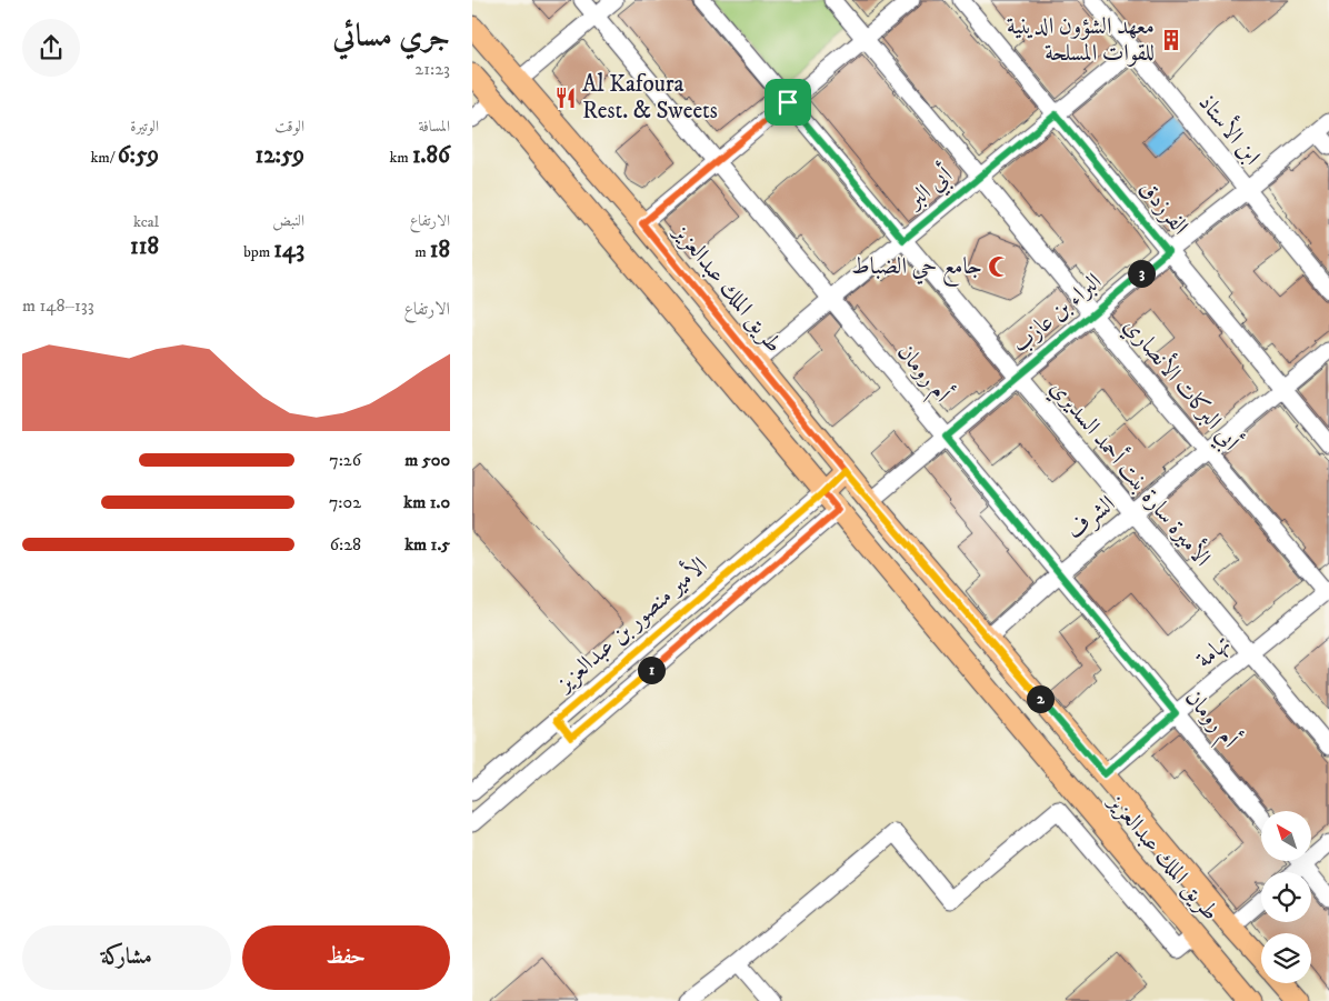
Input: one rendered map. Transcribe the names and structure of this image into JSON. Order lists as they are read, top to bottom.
{
  "streets": {
    "main road": ["طريق الملك عبدالعزيز"],
    "street": [
      "ابن الأستاذ",
      "أبي البر",
      "الفرزدق",
      "البراء بن عازب",
      "أم رومان",
      "أبي البركات الأنصاري",
      "الأميرة سارة بنت أحمد السديري",
      "الشرف",
      "الأمير منصور بن عبدالعزيز",
      "تهامة"
    ]
  },
  "crossings": [
    ["ابن الأستاذ", "أبي البر"],
    ["ابن الأستاذ", "البراء بن عازب"],
    ["أبي البر", "الفرزدق"],
    ["أبي البر", "طريق الملك عبدالعزيز"],
    ["أبي البر", "أم رومان"],
    ["أبي البر", "أبي البركات الأنصاري"],
    ["أبي البر", "الأميرة سارة بنت أحمد السديري"],
    ["الفرزدق", "البراء بن عازب"],
    ["الفرزدق", "الشرف"],
    ["طريق الملك عبدالعزيز", "البراء بن عازب"],
    ["طريق الملك عبدالعزيز", "الشرف"],
    ["طريق الملك عبدالعزيز", "الأمير منصور بن عبدالعزيز"],
    ["طريق الملك عبدالعزيز", "تهامة"],
    ["البراء بن عازب", "أم رومان"],
    ["البراء بن عازب", "أبي البركات الأنصاري"],
    ["البراء بن عازب", "الأميرة سارة بنت أحمد السديري"],
    ["أم رومان", "الشرف"],
    ["أم رومان", "تهامة"],
    ["أبي البركات الأنصاري", "الشرف"],
    ["أبي البركات الأنصاري", "تهامة"],
    ["الأميرة سارة بنت أحمد السديري", "الشرف"],
    ["الأميرة سارة بنت أحمد السديري", "تهامة"]
  ],
  "places": {
    "building": ["معهد الشؤون الدينية للقوات المسلحة"],
    "restaurant": ["Al Kafoura Rest. & Sweets"],
    "mosque": ["جامع حي الضباط"]
  },
  "north": "top left",
  "page": {
    "heading": ["جري مسائي", "21:23"],
    "stats": [
      ["المسافة", "1.86 km"],
      ["الوقت", "12:59"],
      ["الوتيرة", "6:59 /km"],
      ["الارتفاع", "18 m"],
      ["النبض", "143 bpm"],
      ["kcal", "118"]
    ],
    "pins": ["3", "1", "2"],
    "chart": ["الارتفاع", "133–148 m"],
    "list": [
      {
        "name": "500 m",
        "note": "7:26"
      },
      {
        "name": "1.0 km",
        "note": "7:02"
      },
      {
        "name": "1.5 km",
        "note": "6:28"
      }
    ],
    "buttons": ["حفظ", "مشاركة"]
  }
}
